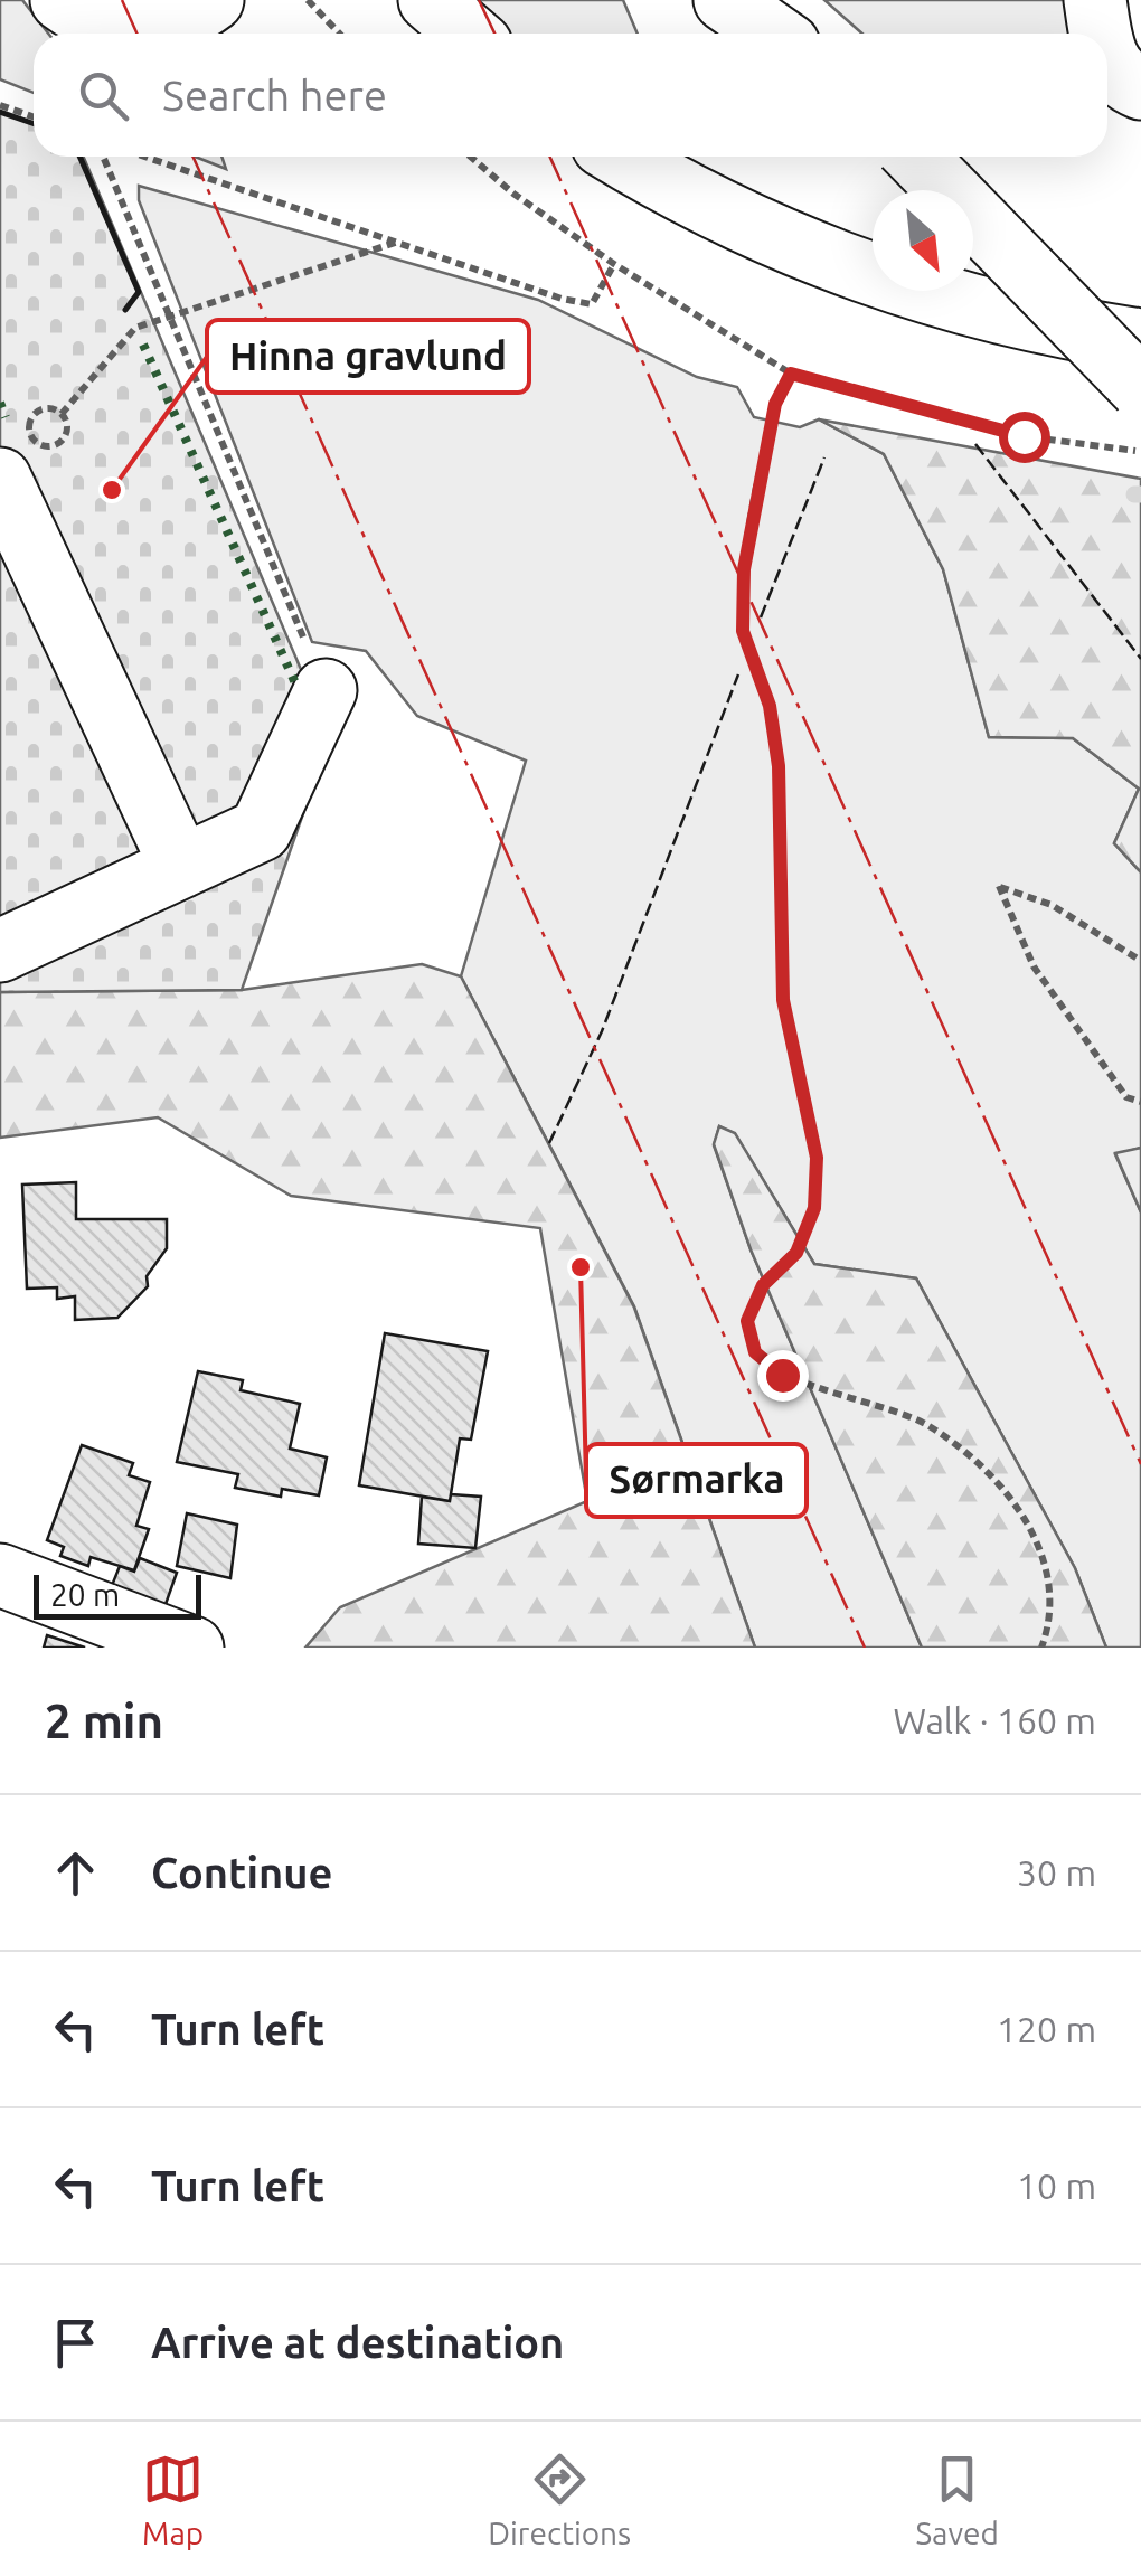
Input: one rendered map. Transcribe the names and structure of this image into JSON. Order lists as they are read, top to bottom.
{
  "places": ["Hinna gravlund", "Sørmarka"],
  "scale_bar": "20 m",
  "north": "bottom right",
  "page": {
    "search": "Search here",
    "scale": "20 m",
    "heading": ["2 min", "Walk · 160 m"],
    "list": [
      ["Continue", "30 m"],
      ["Turn left", "120 m"],
      ["Turn left", "10 m"],
      "Arrive at destination"
    ],
    "nav": ["Map", "Directions", "Saved"]
  }
}
